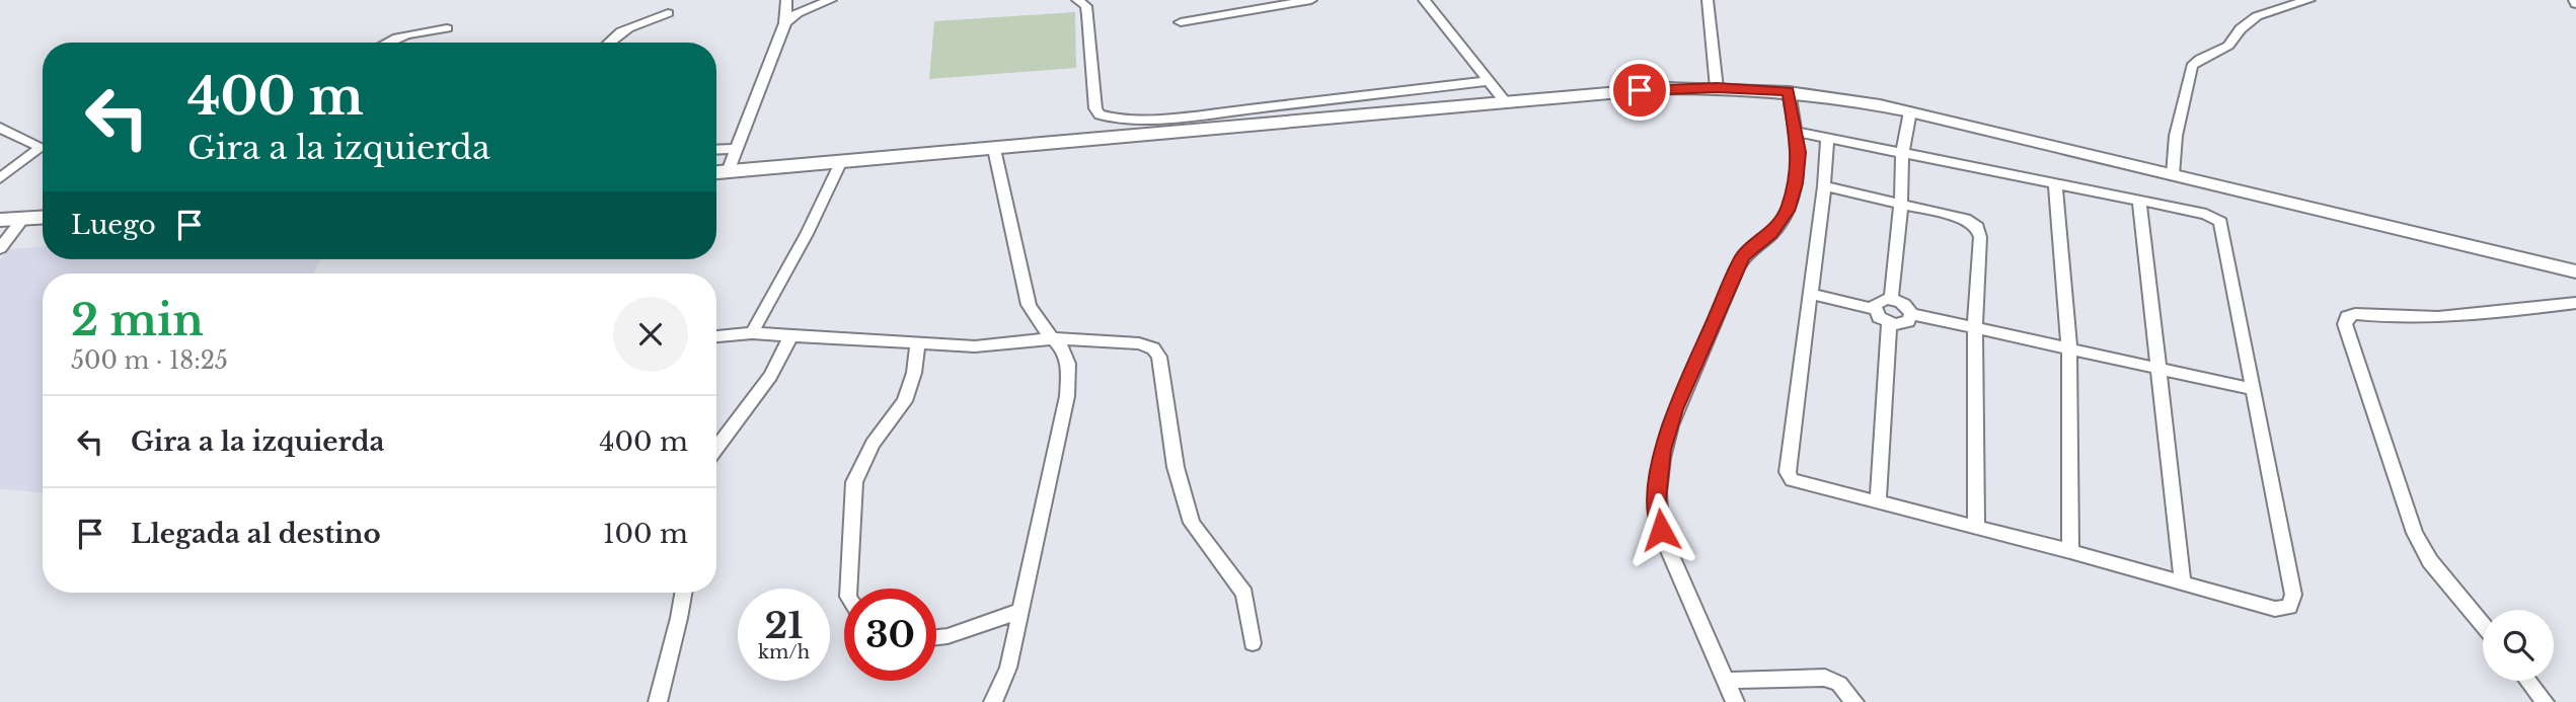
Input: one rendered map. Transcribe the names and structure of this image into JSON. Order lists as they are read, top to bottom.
{
  "page": {
    "turn": ["400 m", "Gira a la izquierda"],
    "then": "Luego",
    "heading": ["2 min", "500 m · 18:25"],
    "list": [
      {
        "name": "Gira a la izquierda",
        "value": "400 m"
      },
      {
        "name": "Llegada al destino",
        "value": "100 m"
      }
    ],
    "speed": "21 km/h",
    "limit": "30"
  }
}
